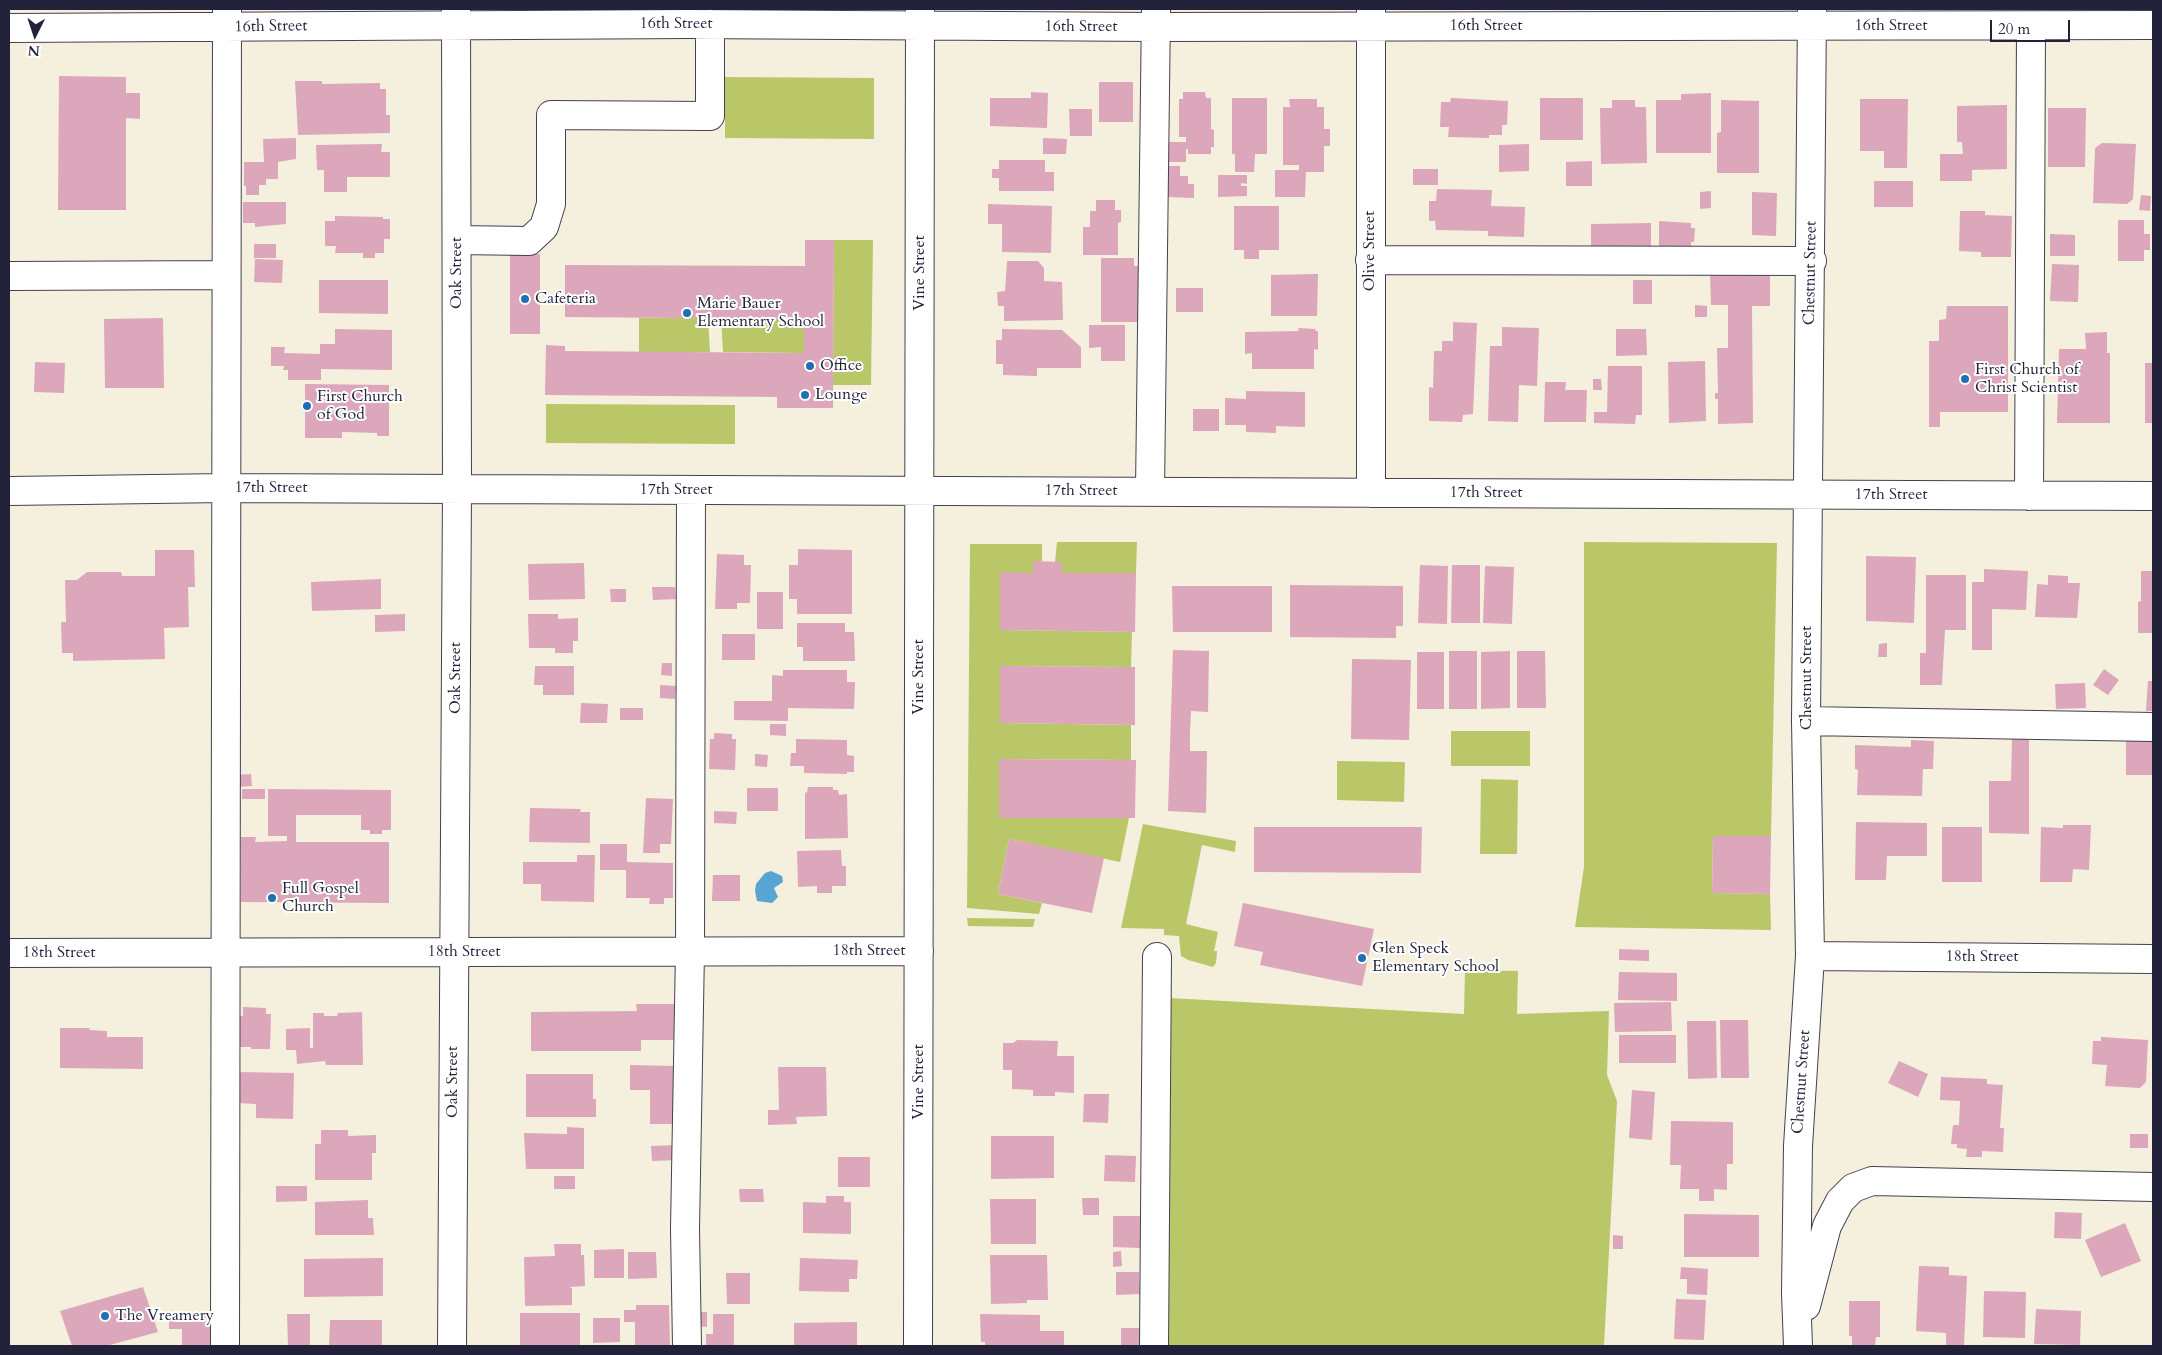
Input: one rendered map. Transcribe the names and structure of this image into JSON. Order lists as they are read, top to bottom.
{
  "streets": {
    "street": [
      "16th Street",
      "Olive Street",
      "Oak Street",
      "Vine Street",
      "Chestnut Street",
      "17th Street",
      "18th Street"
    ]
  },
  "crossings": [
    ["16th Street", "Olive Street"],
    ["16th Street", "Oak Street"],
    ["16th Street", "Vine Street"],
    ["16th Street", "Chestnut Street"],
    ["Olive Street", "17th Street"],
    ["Oak Street", "17th Street"],
    ["Oak Street", "18th Street"],
    ["Vine Street", "17th Street"],
    ["Vine Street", "18th Street"],
    ["Chestnut Street", "17th Street"],
    ["Chestnut Street", "18th Street"]
  ],
  "places": [
    "Cafeteria",
    "Marie Bauer Elementary School",
    "Office",
    "First Church of Christ Scientist",
    "Lounge",
    "First Church of God",
    "Full Gospel Church",
    "Glen Speck Elementary School",
    "The Vreamery"
  ],
  "scale_bar": "20 m",
  "north": "bottom"
}
